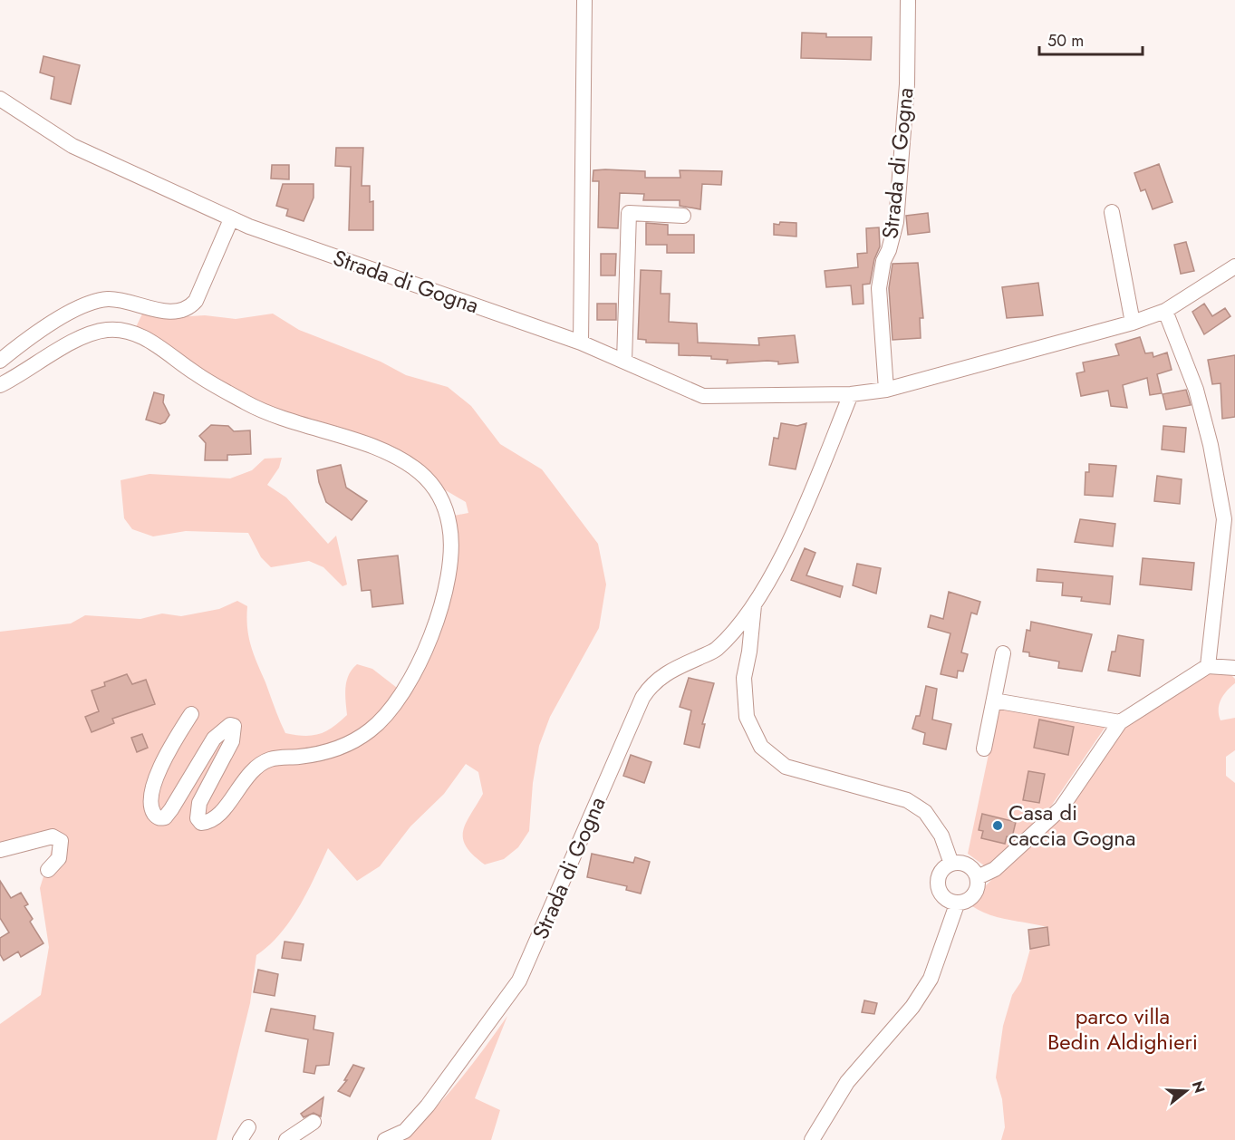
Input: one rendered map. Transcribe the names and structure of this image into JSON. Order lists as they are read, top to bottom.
{
  "streets": {
    "street": ["Strada di Gogna"]
  },
  "parks": ["parco villa Bedin Aldighieri"],
  "places": ["Casa di caccia Gogna"],
  "scale_bar": "50 m",
  "north": "right"
}
